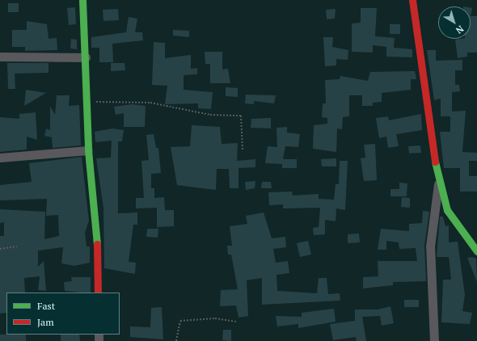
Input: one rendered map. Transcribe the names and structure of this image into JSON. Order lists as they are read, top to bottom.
{
  "legend": ["Fast", "Jam"],
  "north": "bottom right"
}
